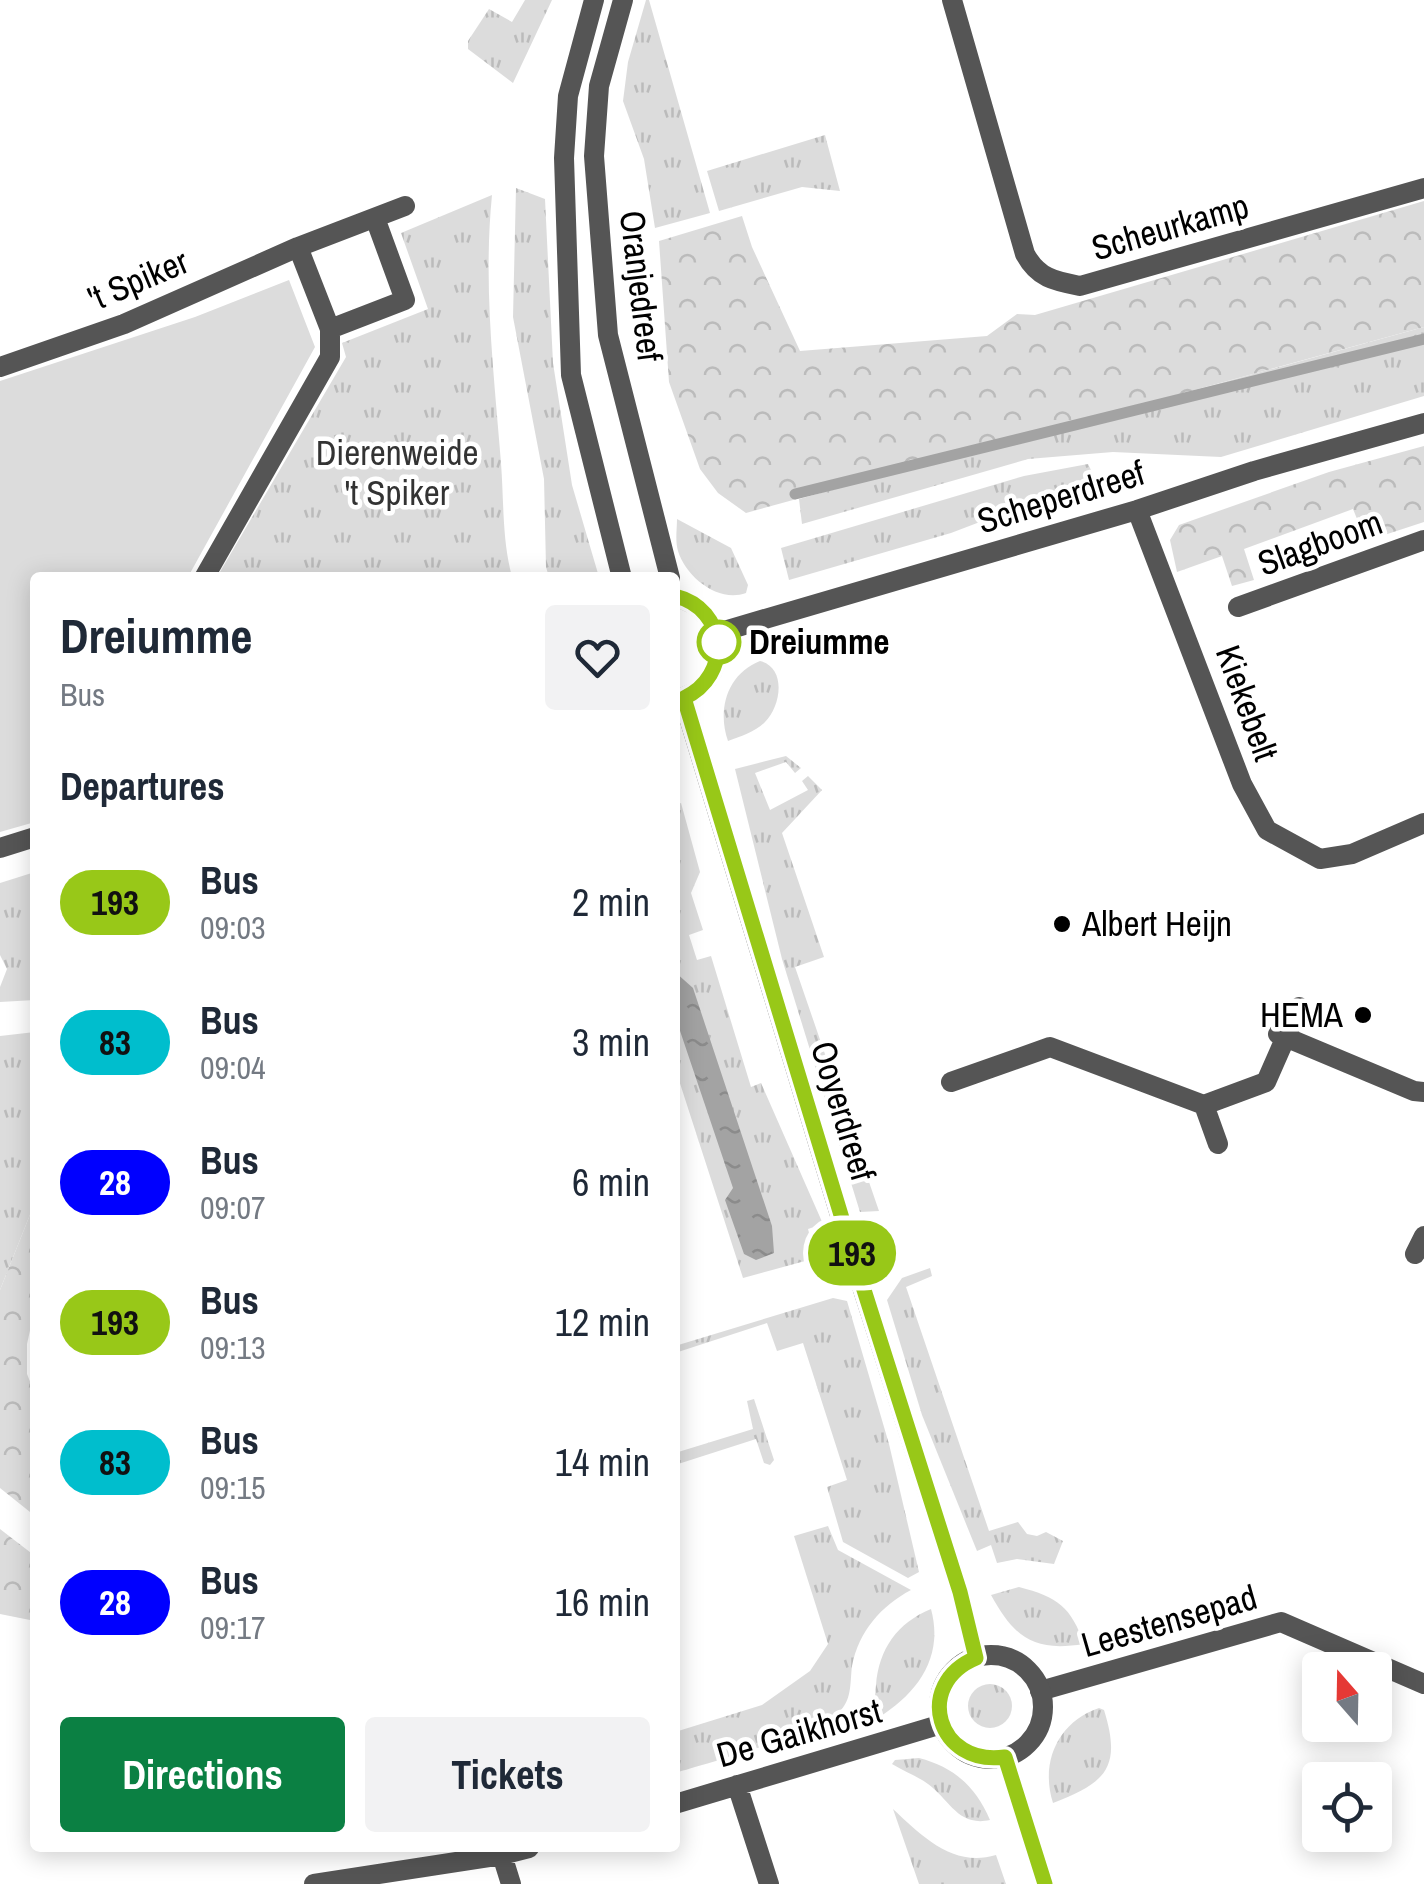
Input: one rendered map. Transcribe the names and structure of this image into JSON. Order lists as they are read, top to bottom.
{
  "streets": {
    "street": [
      "Scheurkamp",
      "'t Spiker",
      "Oranjedreef",
      "Scheperdreef",
      "Slagboom",
      "Kiekebelt",
      "Ooyerdreef",
      "Leestensepad",
      "De Gaikhorst"
    ]
  },
  "crossings": [
    ["Scheperdreef", "Kiekebelt"],
    ["Ooyerdreef", "Leestensepad"],
    ["Ooyerdreef", "De Gaikhorst"],
    ["Leestensepad", "De Gaikhorst"]
  ],
  "parks": ["Dierenweide 't Spiker"],
  "places": ["Dreiumme", "Albert Heijn", "HEMA"],
  "lines": ["bus line 193"],
  "north": "top",
  "page": {
    "on_map": "193",
    "heading": [
      ["Dreiumme", "Bus"],
      "Departures"
    ],
    "list": [
      {
        "mark": "193",
        "name": "Bus",
        "note": "09:03",
        "value": "2 min"
      },
      {
        "mark": "83",
        "name": "Bus",
        "note": "09:04",
        "value": "3 min"
      },
      {
        "mark": "28",
        "name": "Bus",
        "note": "09:07",
        "value": "6 min"
      },
      {
        "mark": "193",
        "name": "Bus",
        "note": "09:13",
        "value": "12 min"
      },
      {
        "mark": "83",
        "name": "Bus",
        "note": "09:15",
        "value": "14 min"
      },
      {
        "mark": "28",
        "name": "Bus",
        "note": "09:17",
        "value": "16 min"
      }
    ],
    "buttons": ["Directions", "Tickets"]
  }
}
